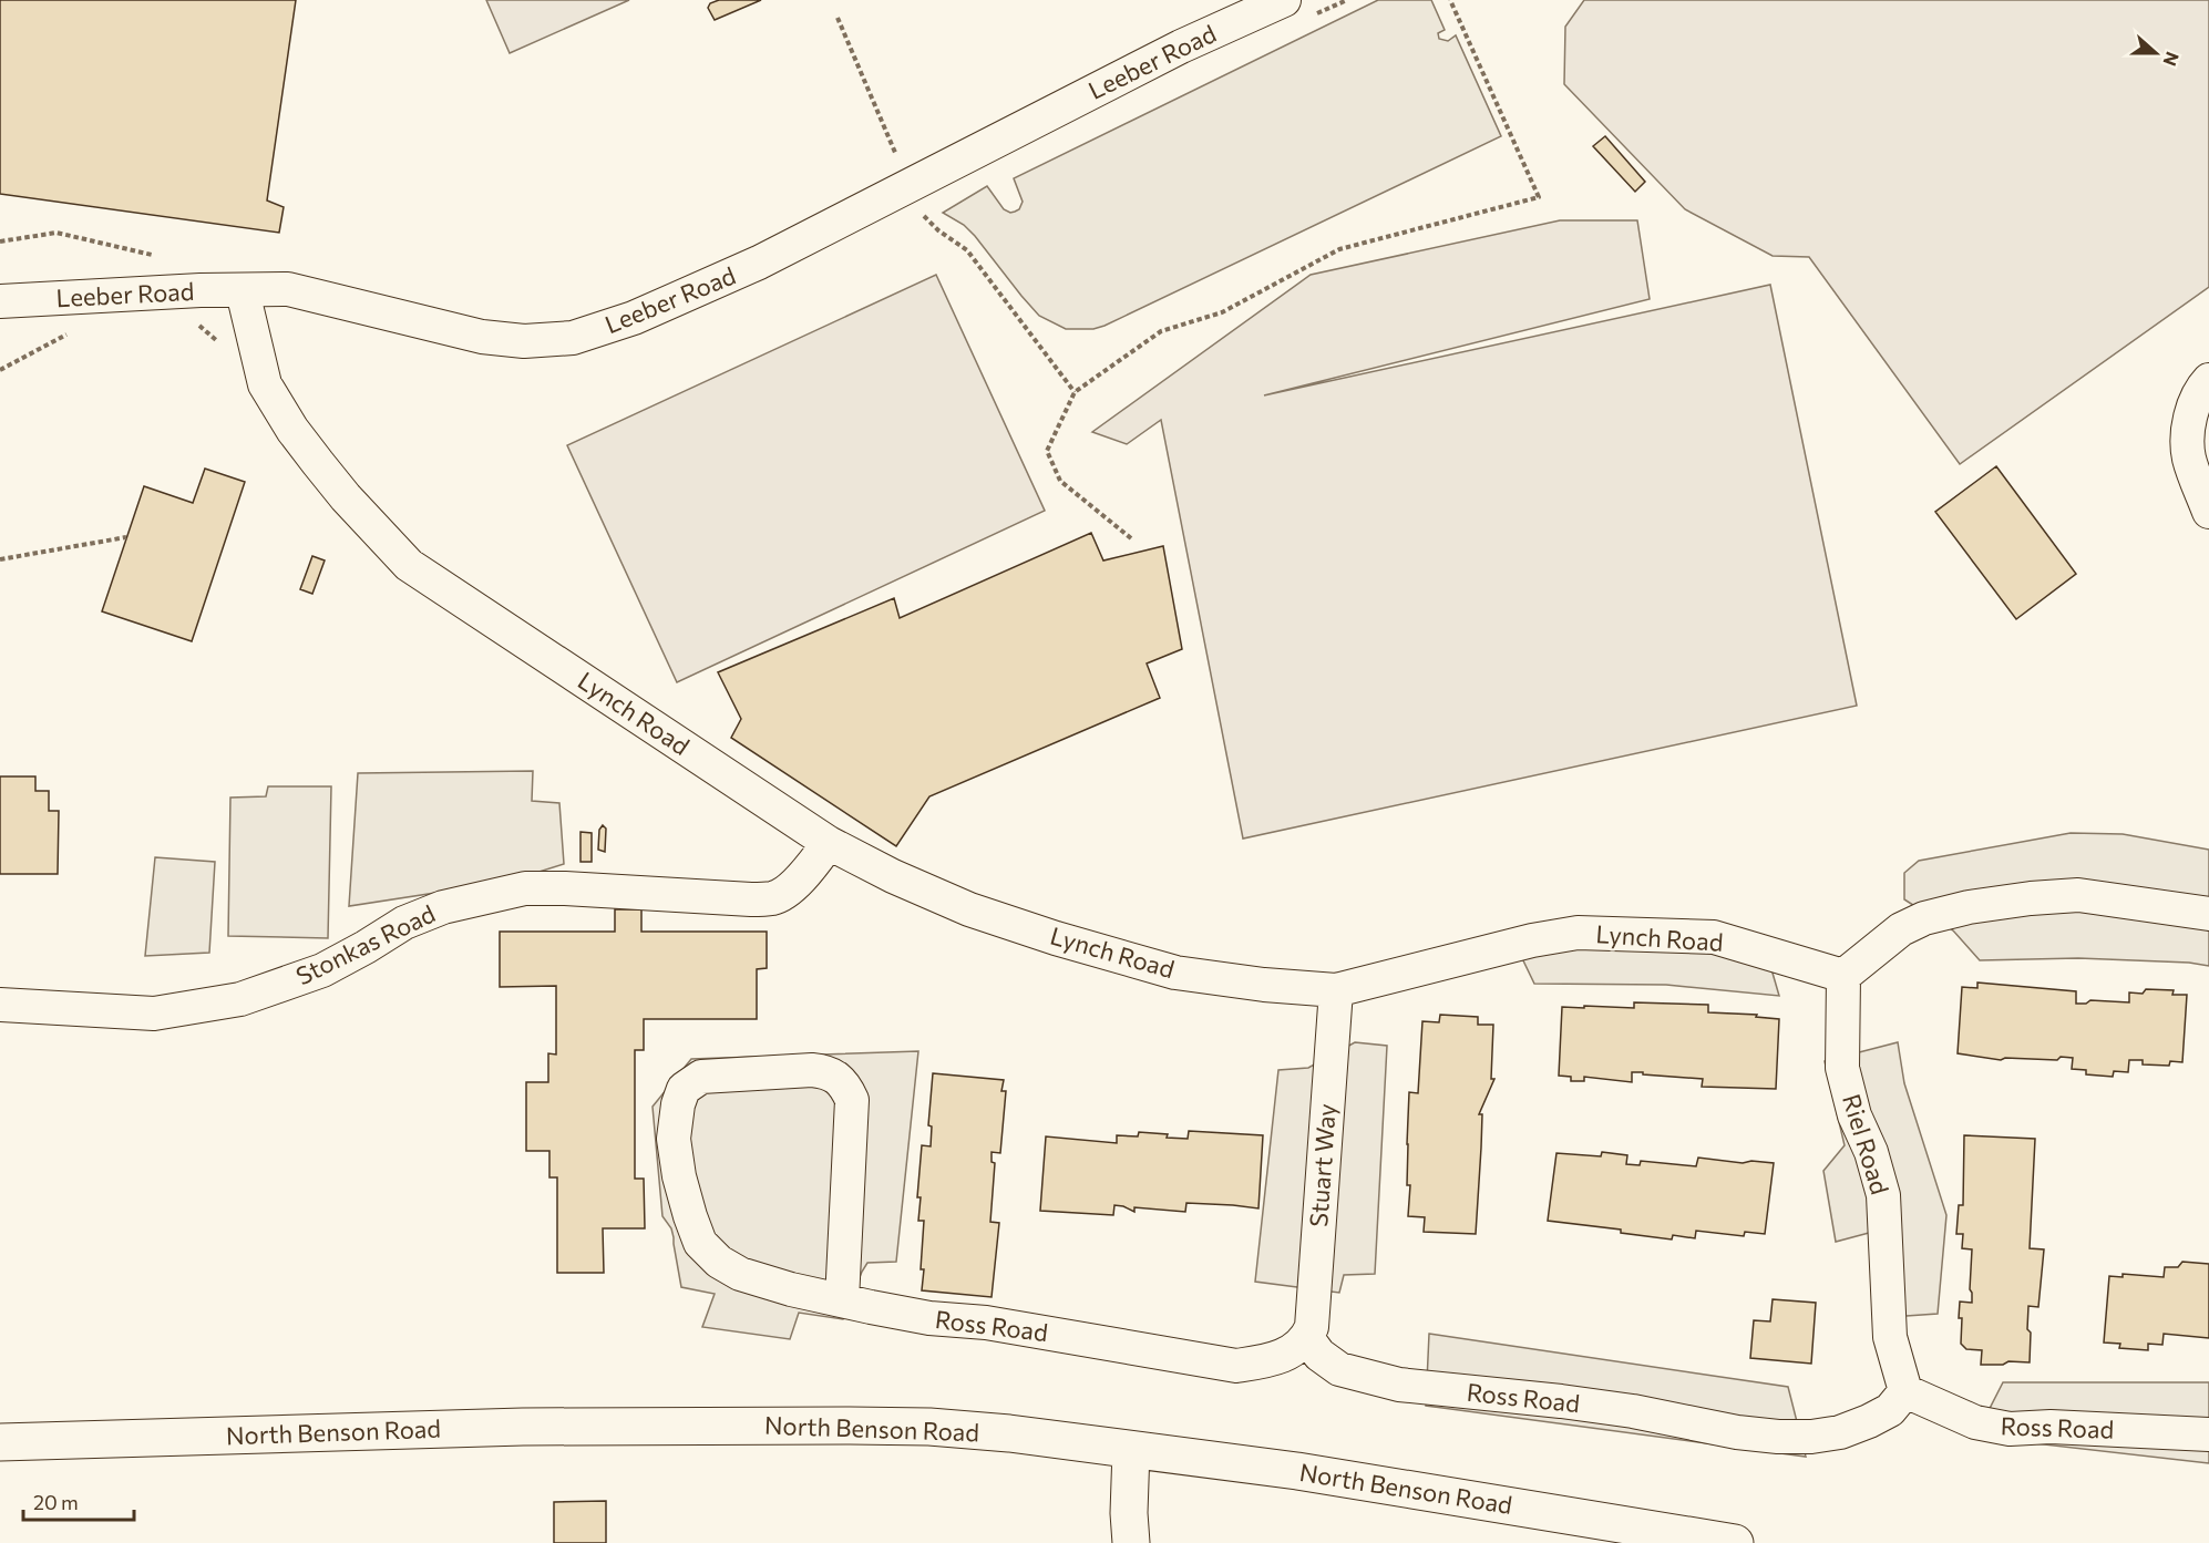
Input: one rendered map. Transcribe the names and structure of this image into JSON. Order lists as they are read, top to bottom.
{
  "streets": {
    "main road": ["North Benson Road"],
    "street": [
      "Leeber Road",
      "Lynch Road",
      "Stonkas Road",
      "Riel Road",
      "Stuart Way",
      "Ross Road"
    ]
  },
  "crossings": [
    ["Leeber Road", "Lynch Road"],
    ["Lynch Road", "Stonkas Road"],
    ["Lynch Road", "Riel Road"],
    ["Lynch Road", "Stuart Way"],
    ["Riel Road", "Ross Road"],
    ["Stuart Way", "Ross Road"]
  ],
  "scale_bar": "20 m",
  "north": "right"
}
